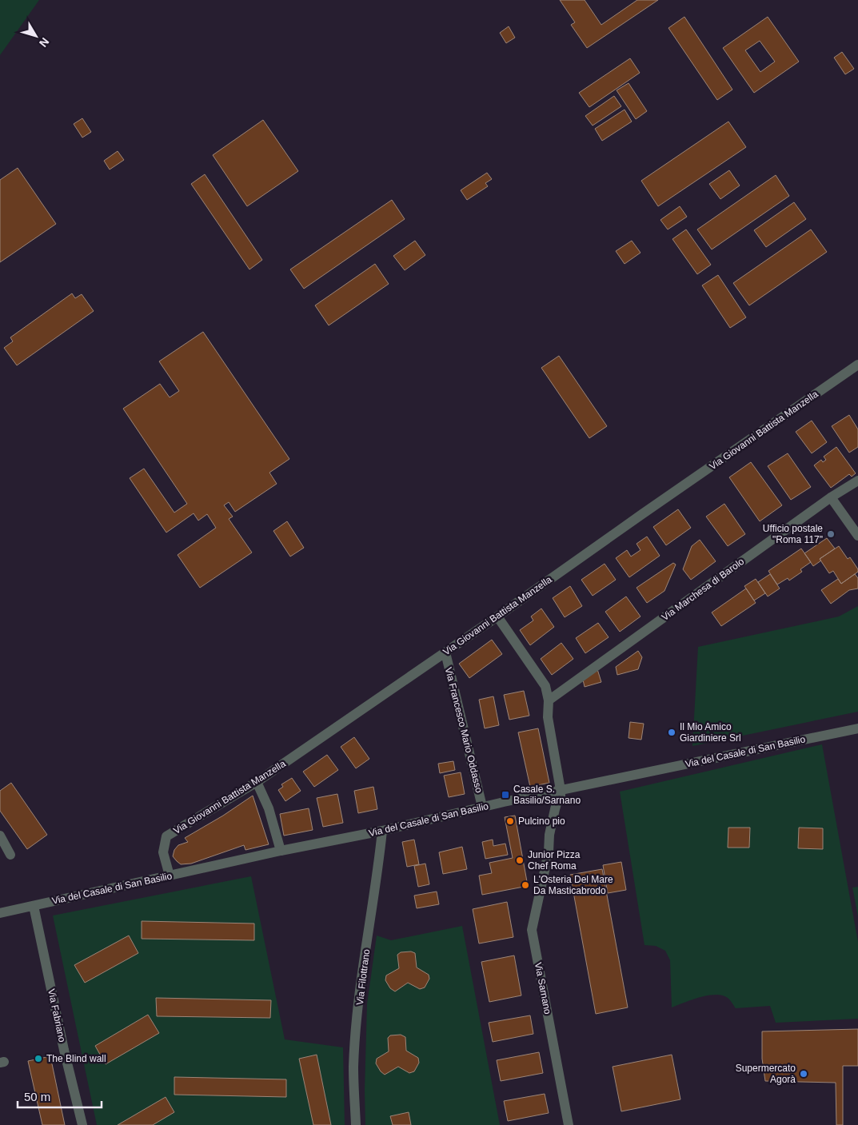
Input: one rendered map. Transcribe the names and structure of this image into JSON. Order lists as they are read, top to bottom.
{
  "streets": {
    "street": [
      "Via Giovanni Battista Manzella",
      "Via Marchesa di Barolo",
      "Via Francesco Mario Oddasso",
      "Via del Casale di San Basilio",
      "Via Filottrano",
      "Via Sarnano",
      "Via Fabriano"
    ]
  },
  "crossings": [
    ["Via Giovanni Battista Manzella", "Via Francesco Mario Oddasso"],
    ["Via Giovanni Battista Manzella", "Via del Casale di San Basilio"],
    ["Via Marchesa di Barolo", "Via Sarnano"],
    ["Via Francesco Mario Oddasso", "Via del Casale di San Basilio"],
    ["Via del Casale di San Basilio", "Via Filottrano"],
    ["Via del Casale di San Basilio", "Via Sarnano"],
    ["Via del Casale di San Basilio", "Via Fabriano"]
  ],
  "places": {
    "other": [
      "Ufficio postale \"Roma 117\"",
      "Il Mio Amico Giardiniere Srl",
      "Pulcino pio",
      "Junior Pizza Chef Roma",
      "L'Osteria Del Mare Da Masticabrodo",
      "The Blind wall",
      "Supermercato Agorà"
    ],
    "transit": ["Casale S. Basilio/Sarnano"]
  },
  "scale_bar": "50 m",
  "north": "bottom right"
}
